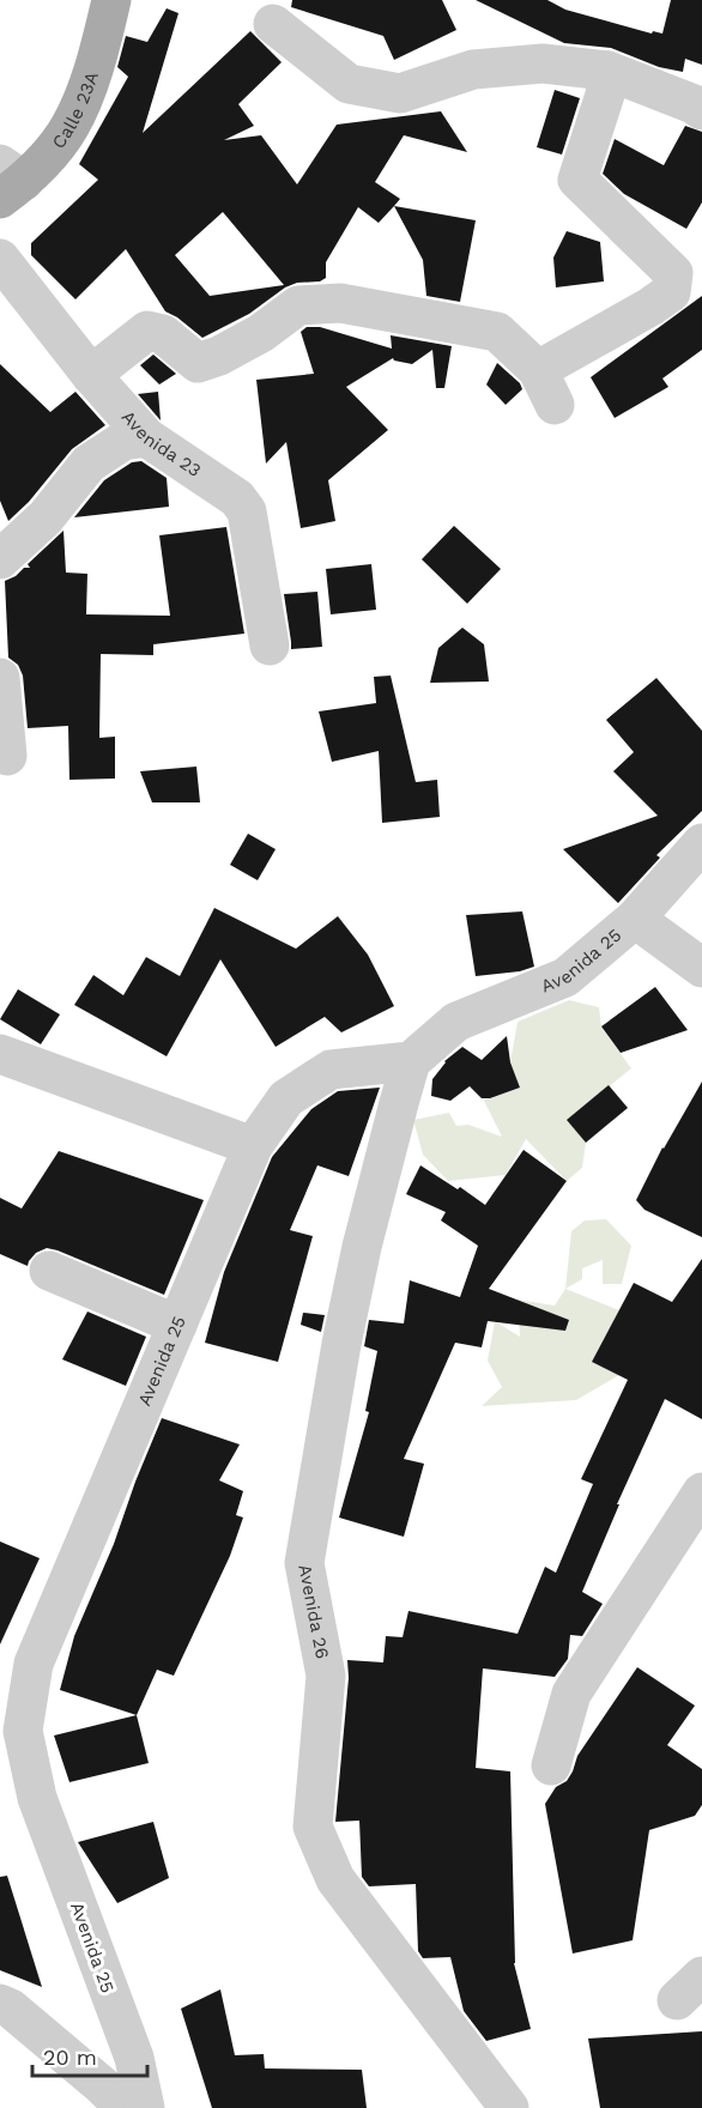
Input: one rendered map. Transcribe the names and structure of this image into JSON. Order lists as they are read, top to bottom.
{
  "streets": {
    "main road": ["Calle 23A"],
    "street": ["Avenida 23", "Avenida 25", "Avenida 26"]
  },
  "crossings": [
    ["Avenida 25", "Avenida 26"]
  ],
  "scale_bar": "20 m"
}
